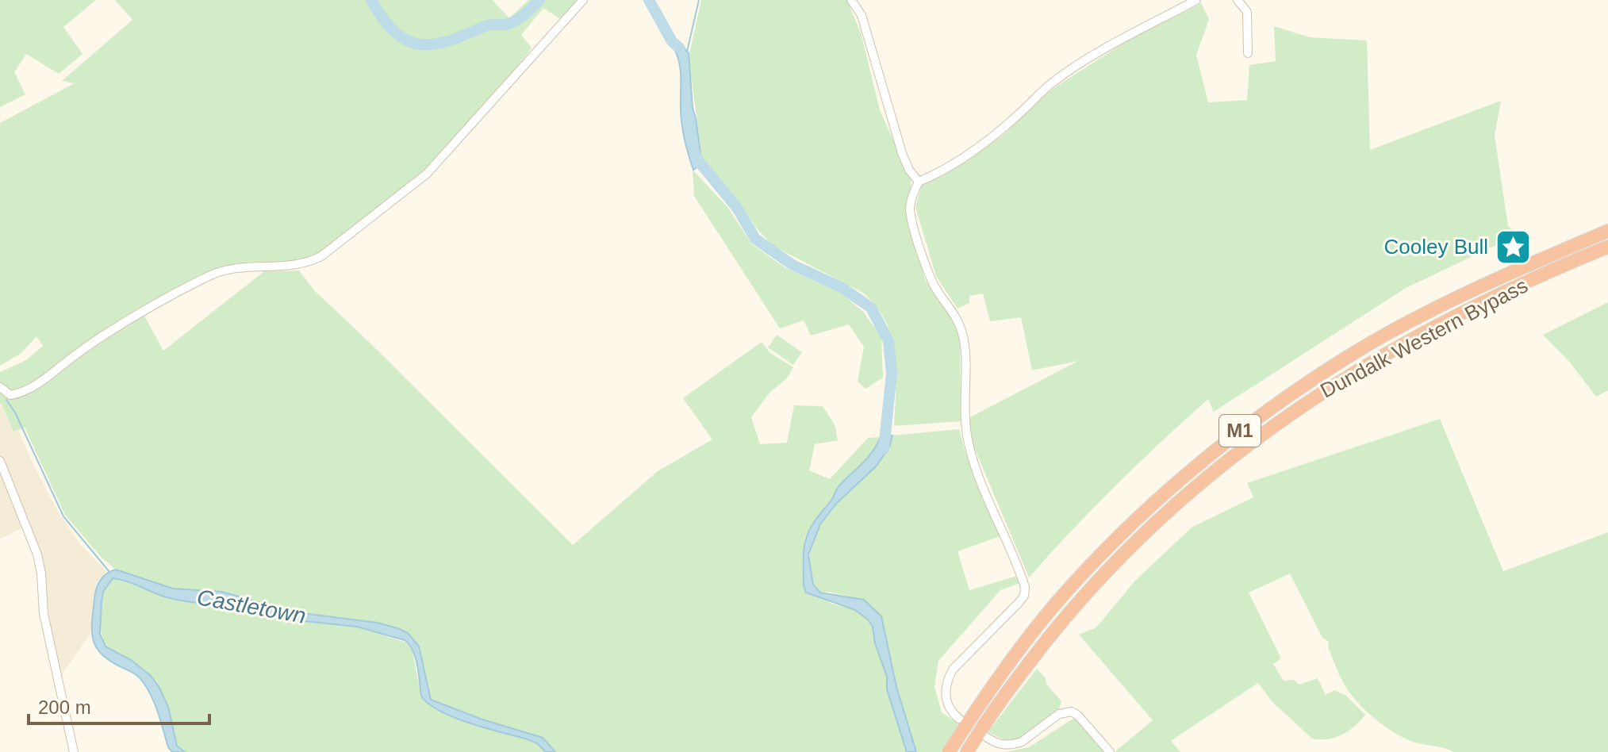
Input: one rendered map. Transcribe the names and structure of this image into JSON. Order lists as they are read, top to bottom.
{
  "streets": {
    "highway": ["Dundalk Western Bypass", "M1"]
  },
  "water": ["Castletown"],
  "places": {
    "place": ["Cooley Bull"]
  },
  "scale_bar": "200 m"
}
